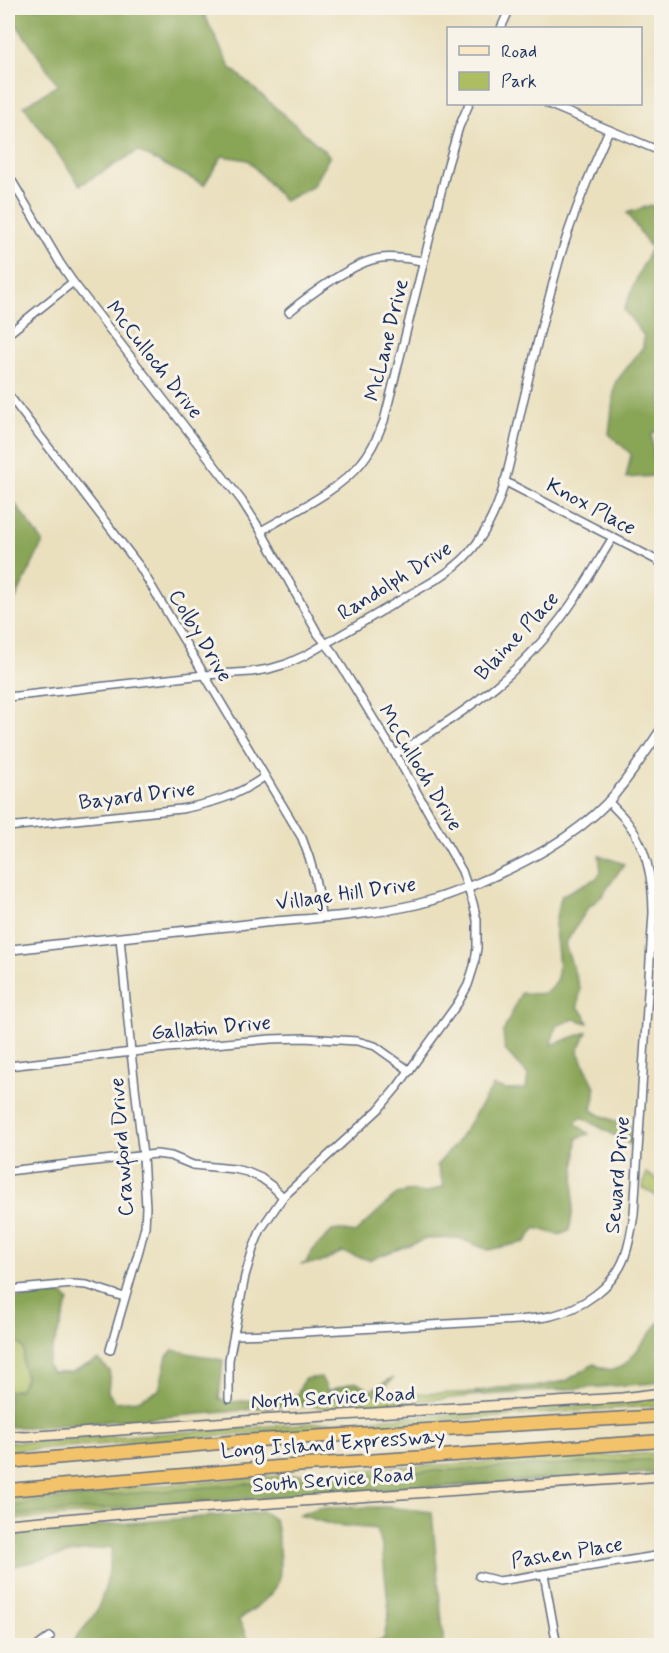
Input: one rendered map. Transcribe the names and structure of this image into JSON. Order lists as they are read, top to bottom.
{
  "streets": {
    "highway": ["Long Island Expressway"],
    "main road": ["North Service Road", "South Service Road"],
    "street": [
      "McLane Drive",
      "McCulloch Drive",
      "Knox Place",
      "Randolph Drive",
      "Colby Drive",
      "Blaine Place",
      "Bayard Drive",
      "Village Hill Drive",
      "Gallatin Drive",
      "Crawford Drive",
      "Seward Drive",
      "Pashen Place"
    ]
  },
  "crossings": [
    ["McLane Drive", "McCulloch Drive"],
    ["McCulloch Drive", "Randolph Drive"],
    ["McCulloch Drive", "Blaine Place"],
    ["McCulloch Drive", "Village Hill Drive"],
    ["McCulloch Drive", "Gallatin Drive"],
    ["McCulloch Drive", "Seward Drive"],
    ["Knox Place", "Randolph Drive"],
    ["Knox Place", "Blaine Place"],
    ["Randolph Drive", "Colby Drive"],
    ["Colby Drive", "Bayard Drive"],
    ["Colby Drive", "Village Hill Drive"],
    ["Village Hill Drive", "Crawford Drive"],
    ["Village Hill Drive", "Seward Drive"],
    ["Gallatin Drive", "Crawford Drive"]
  ],
  "legend": ["Road", "Park"]
}
